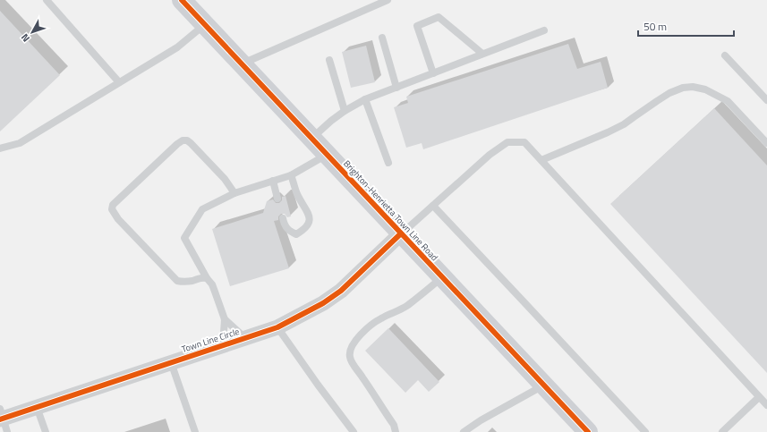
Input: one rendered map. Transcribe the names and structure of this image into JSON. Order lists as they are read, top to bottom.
{
  "streets": {
    "street": ["Brighton-Henrietta Town Line Road", "Town Line Circle"]
  },
  "crossings": [
    ["Brighton-Henrietta Town Line Road", "Town Line Circle"]
  ],
  "scale_bar": "50 m",
  "north": "bottom left"
}
